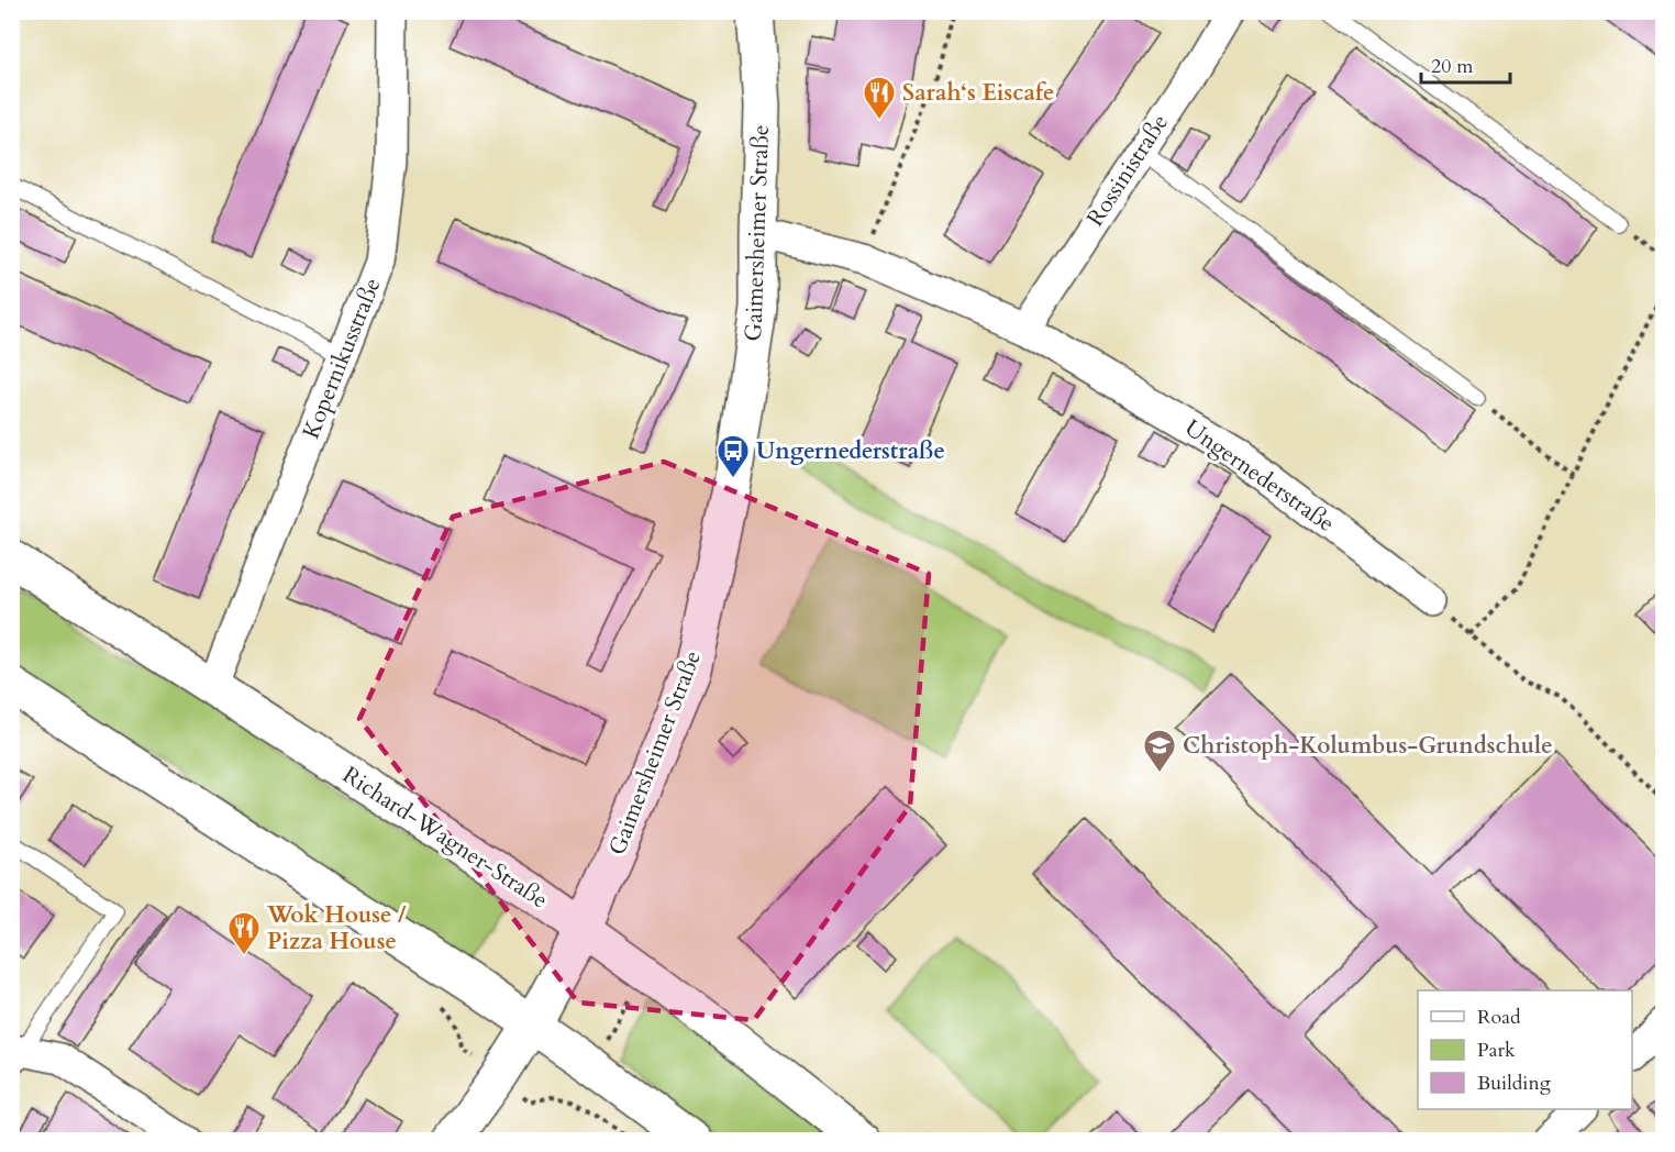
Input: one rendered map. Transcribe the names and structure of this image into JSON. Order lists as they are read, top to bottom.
{
  "streets": {
    "main road": ["Gaimersheimer Straße", "Richard-Wagner-Straße"],
    "street": ["Rossinistraße", "Kopernikusstraße", "Ungernederstraße"]
  },
  "crossings": [
    ["Rossinistraße", "Ungernederstraße"],
    ["Gaimersheimer Straße", "Ungernederstraße"],
    ["Gaimersheimer Straße", "Richard-Wagner-Straße"],
    ["Kopernikusstraße", "Richard-Wagner-Straße"]
  ],
  "places": {
    "restaurant": ["Sarah‘s Eiscafe", "Wok House / Pizza House"],
    "bus stop": ["Ungernederstraße"],
    "school or university": ["Christoph-Kolumbus-Grundschule"]
  },
  "legend": ["Road", "Park", "Building"],
  "scale_bar": "20 m"
}
